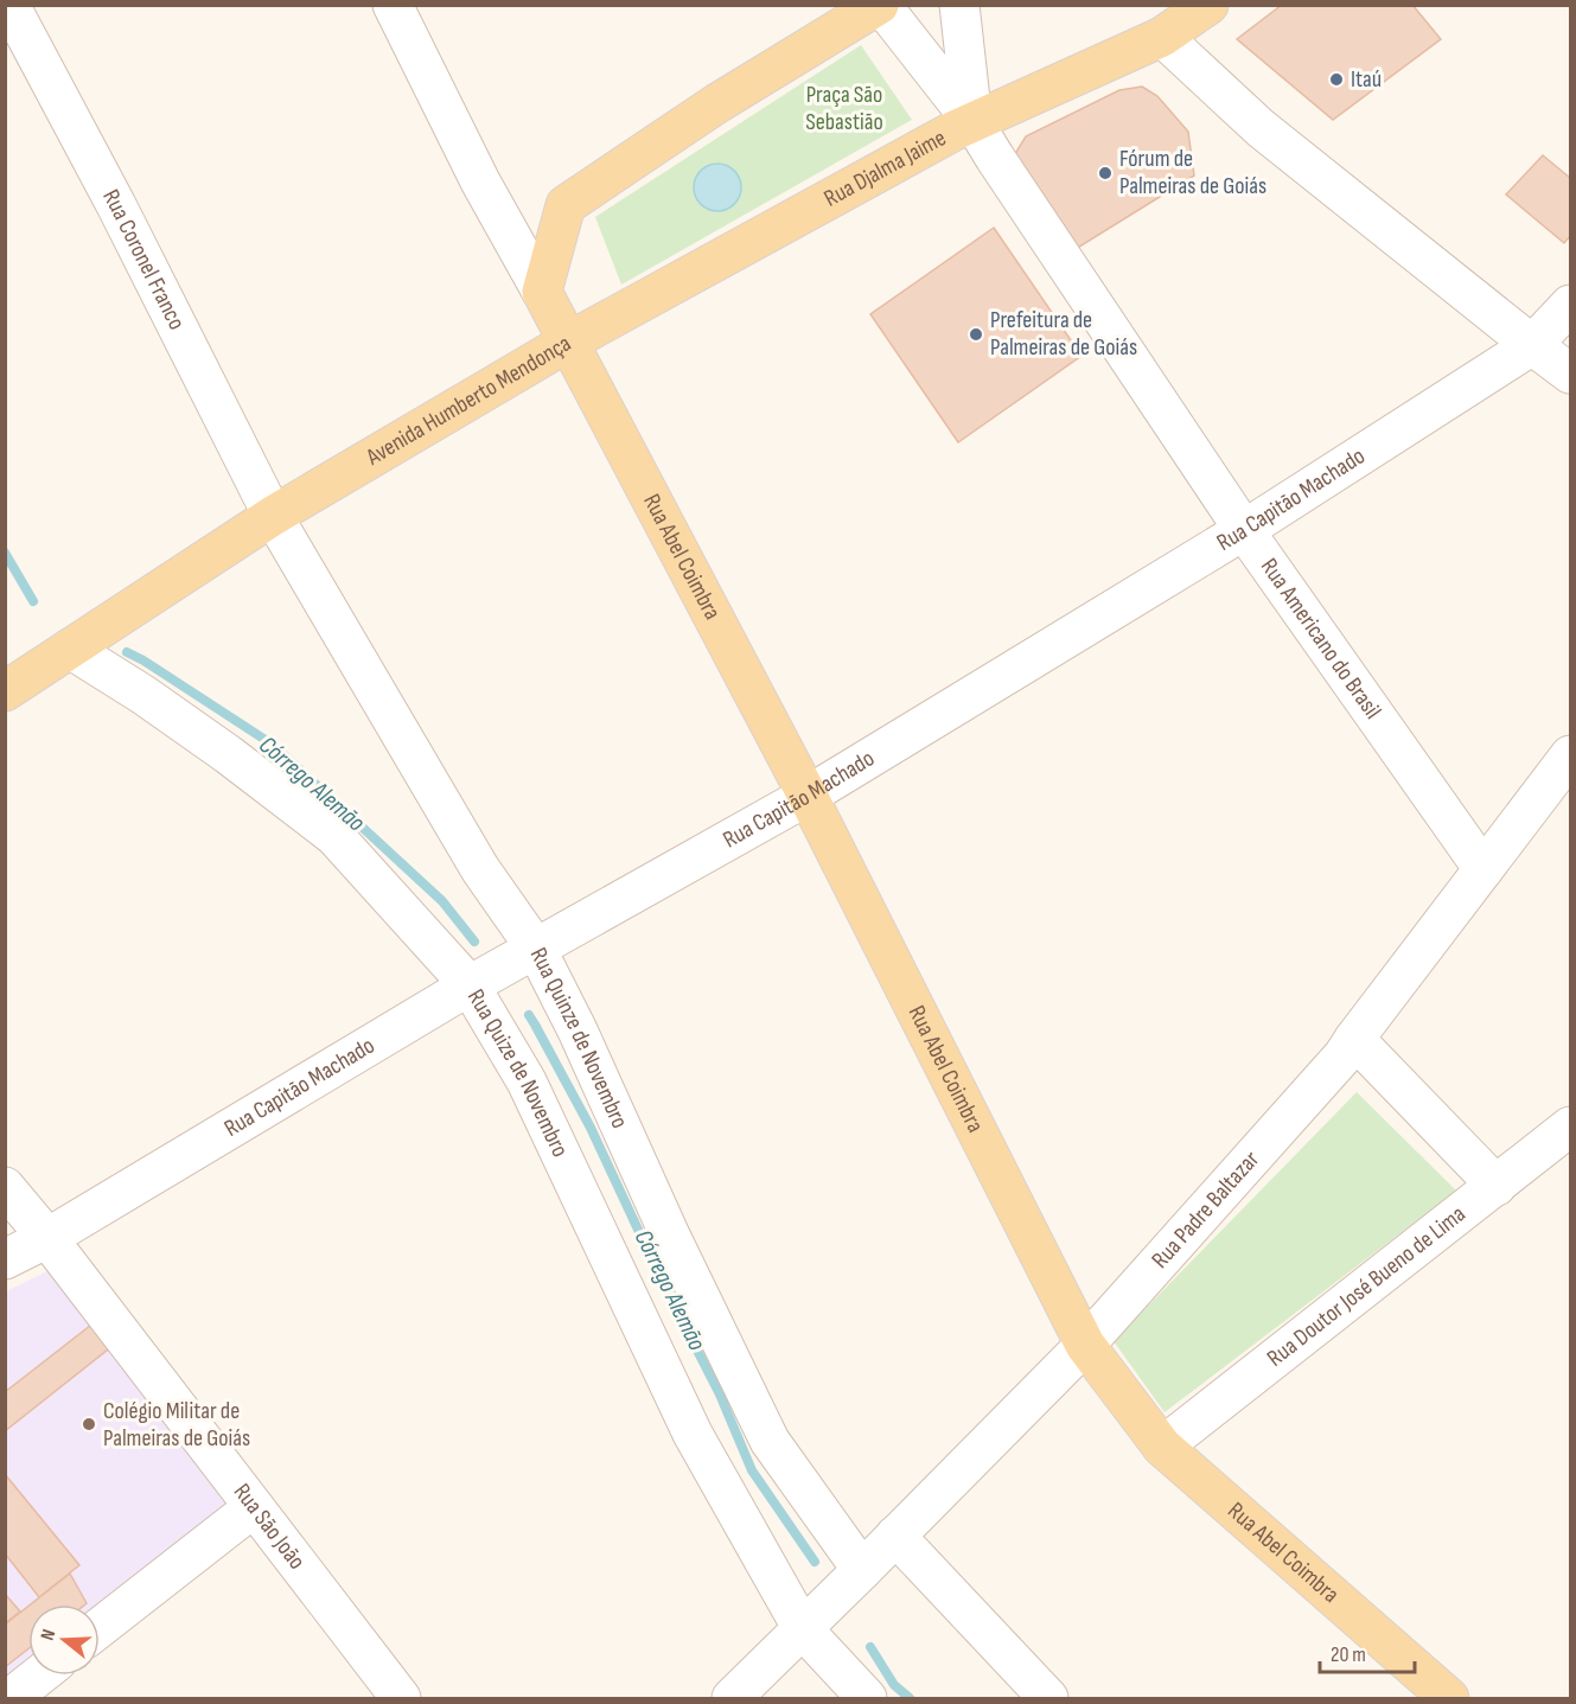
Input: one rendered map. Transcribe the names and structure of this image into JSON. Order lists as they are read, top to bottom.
{
  "streets": {
    "main road": ["Rua Djalma Jaime", "Avenida Humberto Mendonça", "Rua Abel Coimbra"],
    "street": [
      "Rua Coronel Franco",
      "Rua Capitão Machado",
      "Rua Americano do Brasil",
      "Rua Quinze de Novembro",
      "Rua Quize de Novembro",
      "Rua Padre Baltazar",
      "Rua Doutor José Bueno de Lima",
      "Rua São João"
    ]
  },
  "crossings": [
    ["Rua Djalma Jaime", "Avenida Humberto Mendonça"],
    ["Rua Djalma Jaime", "Rua Abel Coimbra"],
    ["Rua Djalma Jaime", "Rua Americano do Brasil"],
    ["Rua Coronel Franco", "Avenida Humberto Mendonça"],
    ["Rua Coronel Franco", "Rua Quinze de Novembro"],
    ["Avenida Humberto Mendonça", "Rua Abel Coimbra"],
    ["Avenida Humberto Mendonça", "Rua Americano do Brasil"],
    ["Avenida Humberto Mendonça", "Rua Quinze de Novembro"],
    ["Avenida Humberto Mendonça", "Rua Quize de Novembro"],
    ["Rua Capitão Machado", "Rua Abel Coimbra"],
    ["Rua Capitão Machado", "Rua Americano do Brasil"],
    ["Rua Capitão Machado", "Rua Quinze de Novembro"],
    ["Rua Capitão Machado", "Rua Quize de Novembro"],
    ["Rua Capitão Machado", "Rua São João"],
    ["Rua Abel Coimbra", "Rua Padre Baltazar"],
    ["Rua Abel Coimbra", "Rua Doutor José Bueno de Lima"],
    ["Rua Americano do Brasil", "Rua Padre Baltazar"],
    ["Rua Quinze de Novembro", "Rua Padre Baltazar"],
    ["Rua Quize de Novembro", "Rua Padre Baltazar"]
  ],
  "water": ["Córrego Alemão"],
  "parks": ["Praça São Sebastião"],
  "places": [
    "Itaú",
    "Fórum de Palmeiras de Goiás",
    "Prefeitura de Palmeiras de Goiás",
    "Colégio Militar de Palmeiras de Goiás"
  ],
  "scale_bar": "20 m",
  "north": "left"
}
